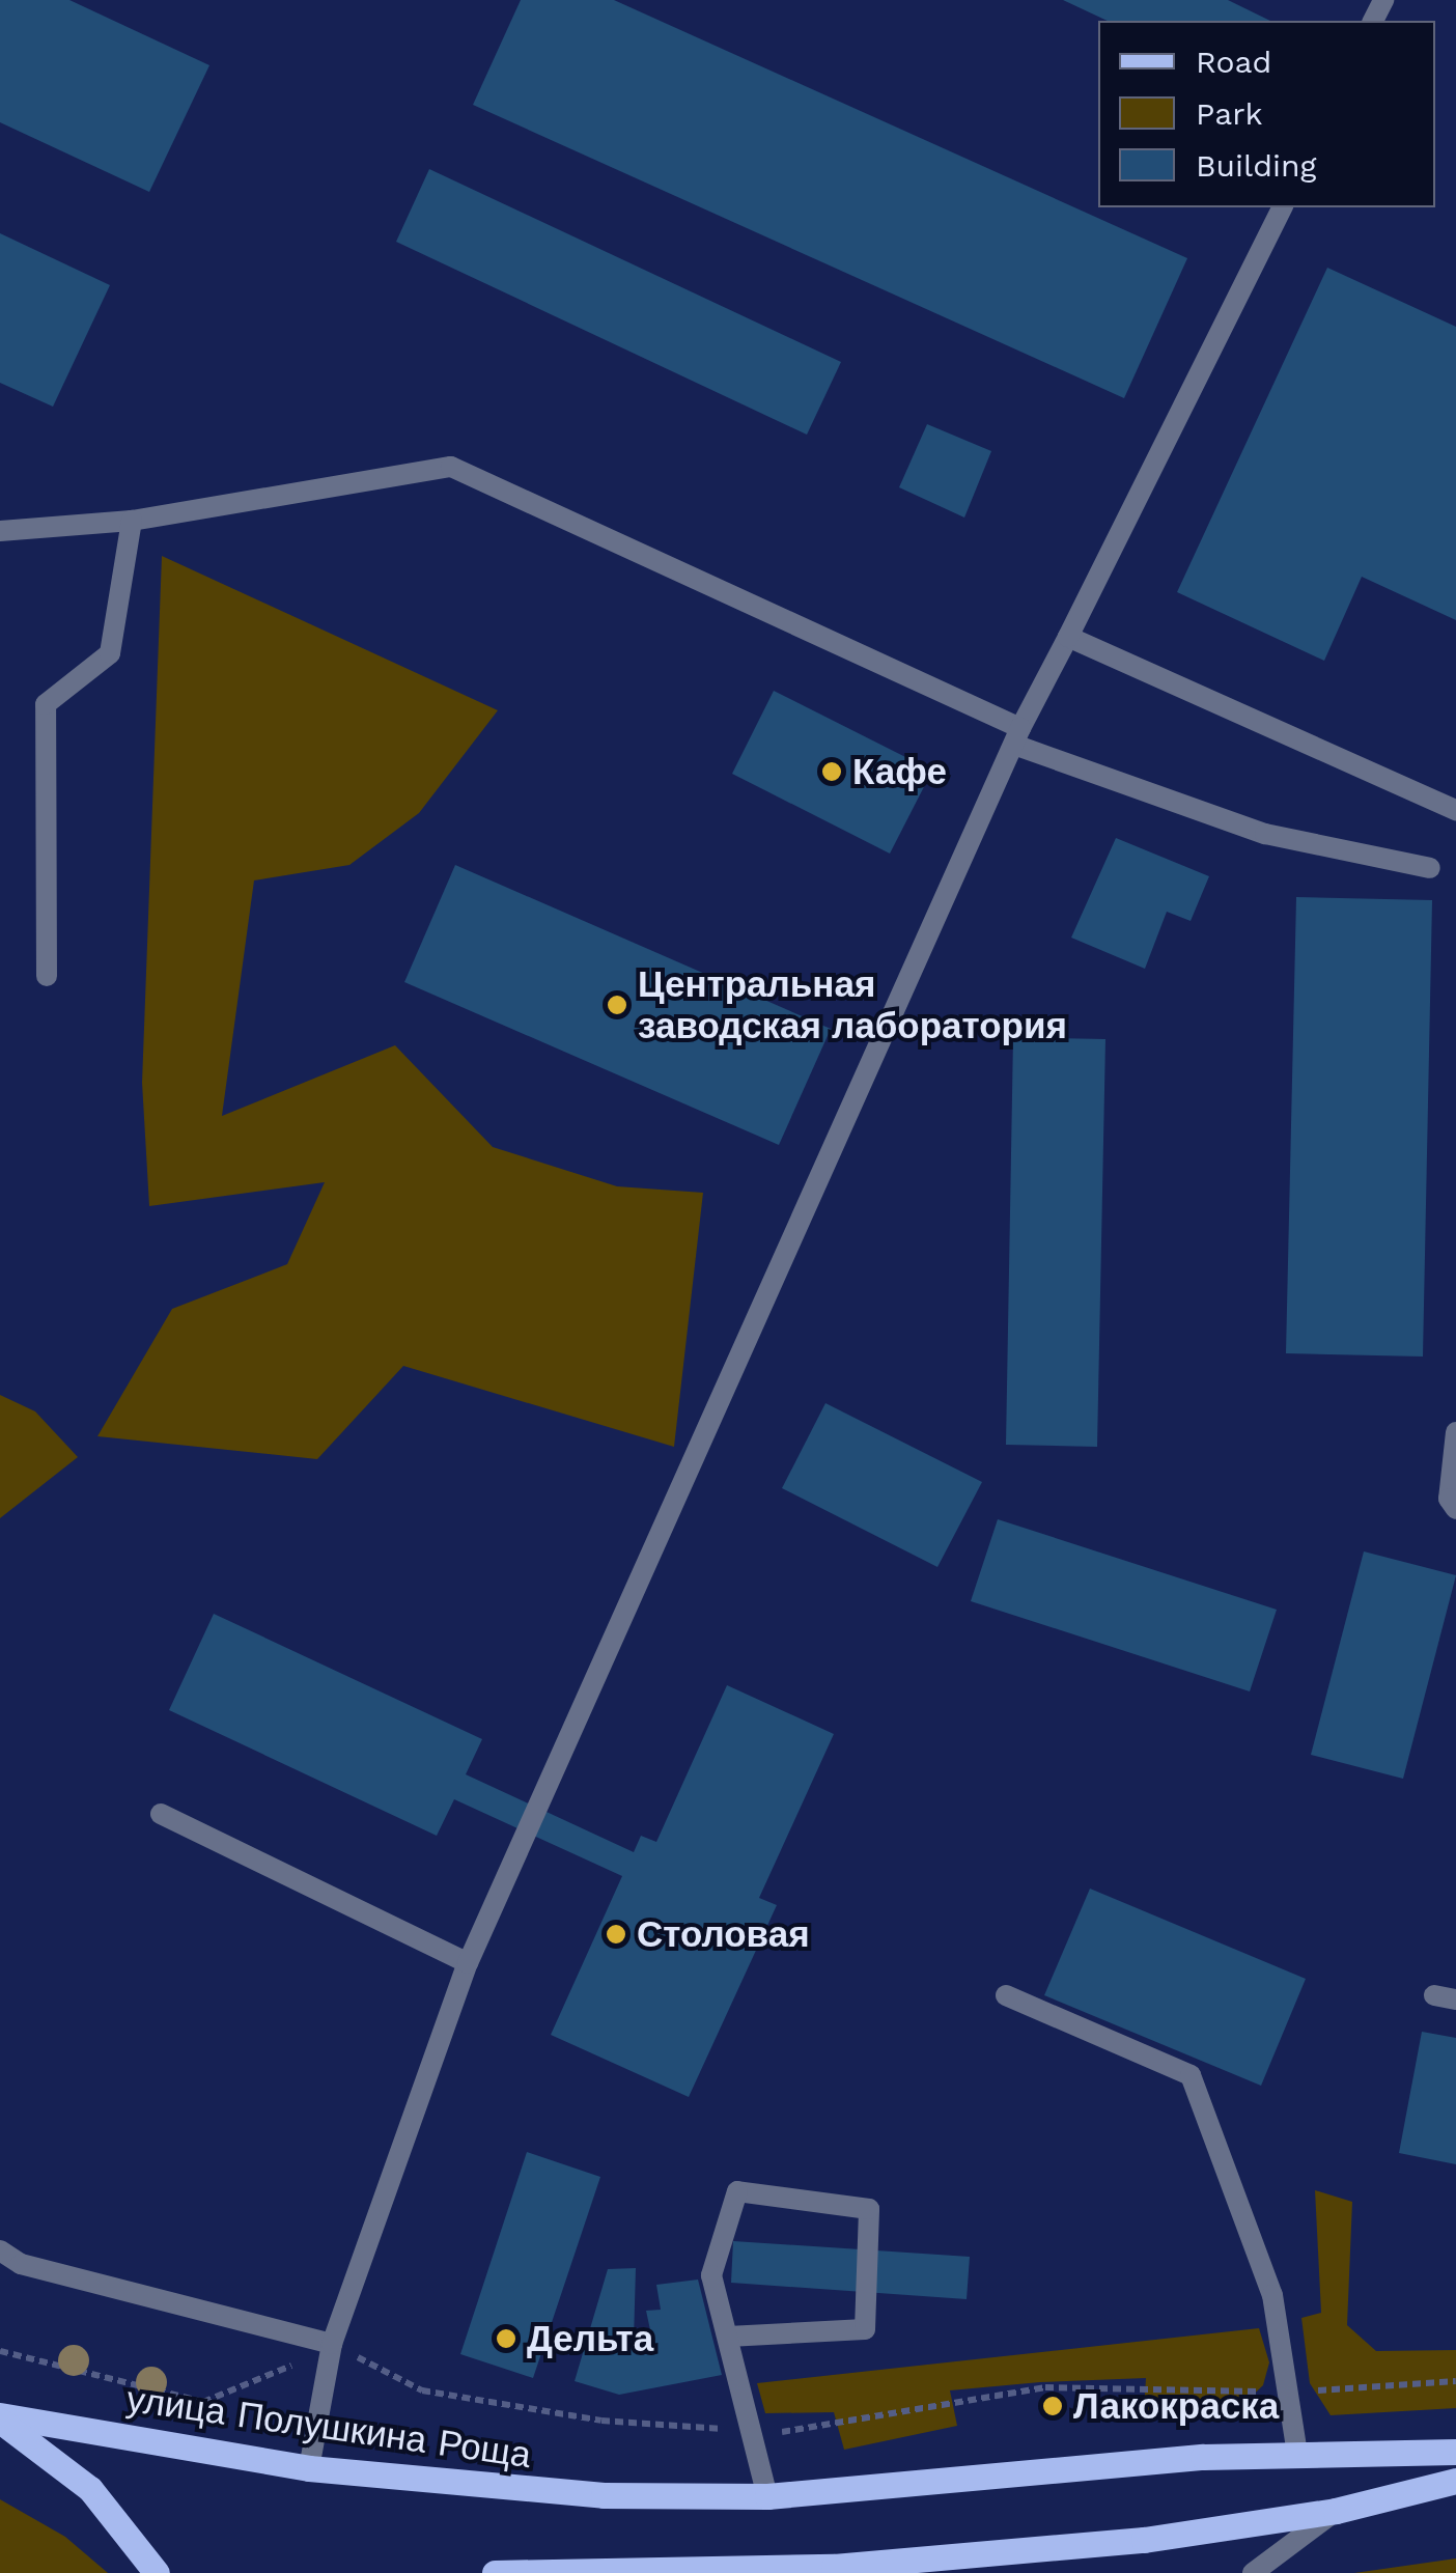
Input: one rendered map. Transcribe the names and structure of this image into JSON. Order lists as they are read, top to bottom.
{
  "streets": {
    "main road": ["улица Полушкина Роща"]
  },
  "places": [
    "Кафе",
    "Центральная заводская лаборатория",
    "Столовая",
    "Дельта",
    "Лакокраска"
  ],
  "legend": ["Road", "Park", "Building"]
}
